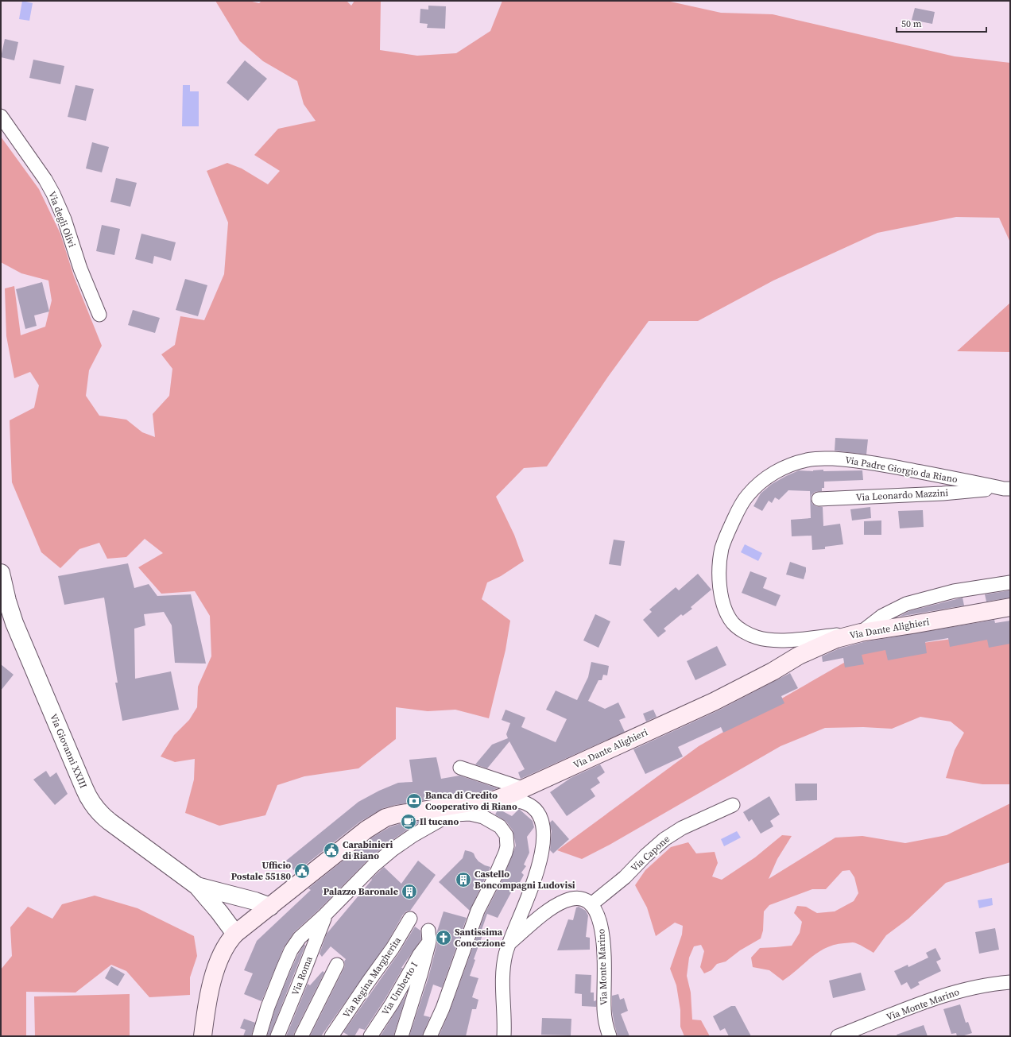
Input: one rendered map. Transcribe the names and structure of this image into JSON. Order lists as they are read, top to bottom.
{
  "streets": {
    "main road": ["Via Dante Alighieri"],
    "street": [
      "Via degli Olivi",
      "Via Padre Giorgio da Riano",
      "Via Leonardo Mazzini",
      "Via Giovanni XXIII",
      "Via Capone",
      "Via Monte Marino",
      "Via Roma",
      "Via Regina Margherita",
      "Via Umberto I"
    ]
  },
  "crossings": [
    ["Via Padre Giorgio da Riano", "Via Leonardo Mazzini"],
    ["Via Padre Giorgio da Riano", "Via Dante Alighieri"],
    ["Via Dante Alighieri", "Via Giovanni XXIII"],
    ["Via Capone", "Via Monte Marino"]
  ],
  "places": {
    "bank": ["Banca di Credito Cooperativo di Riano"],
    "cafe": ["Il tucano"],
    "public building": ["Carabinieri di Riano", "Ufficio Postale 55180"],
    "building": ["Castello Boncompagni Ludovisi", "Palazzo Baronale"],
    "church": ["Santissima Concezione"]
  },
  "scale_bar": "50 m"
}
